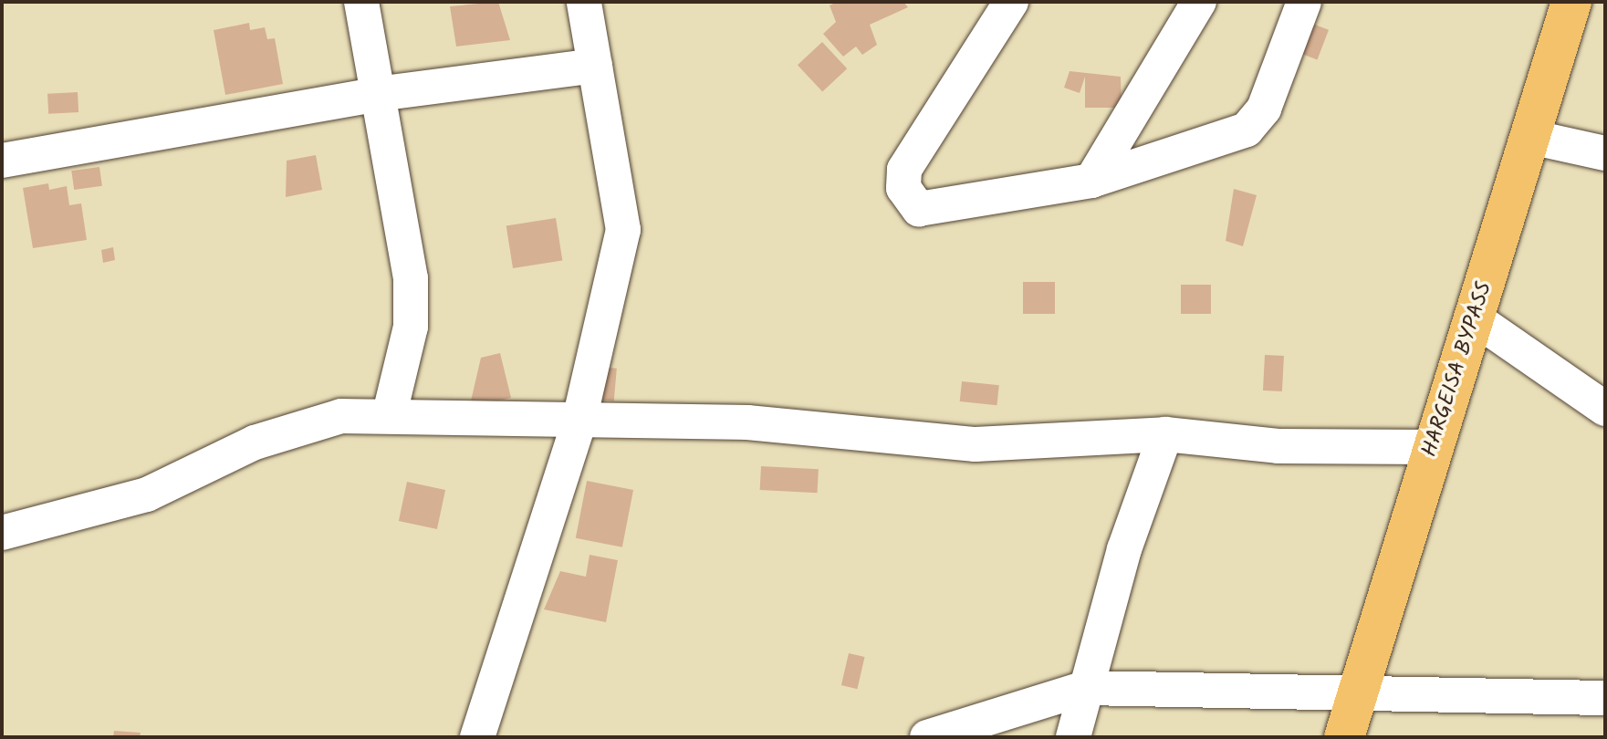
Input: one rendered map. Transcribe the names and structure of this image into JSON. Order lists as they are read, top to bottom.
{
  "streets": {
    "highway": ["HARGEISA BYPASS"]
  }
}
